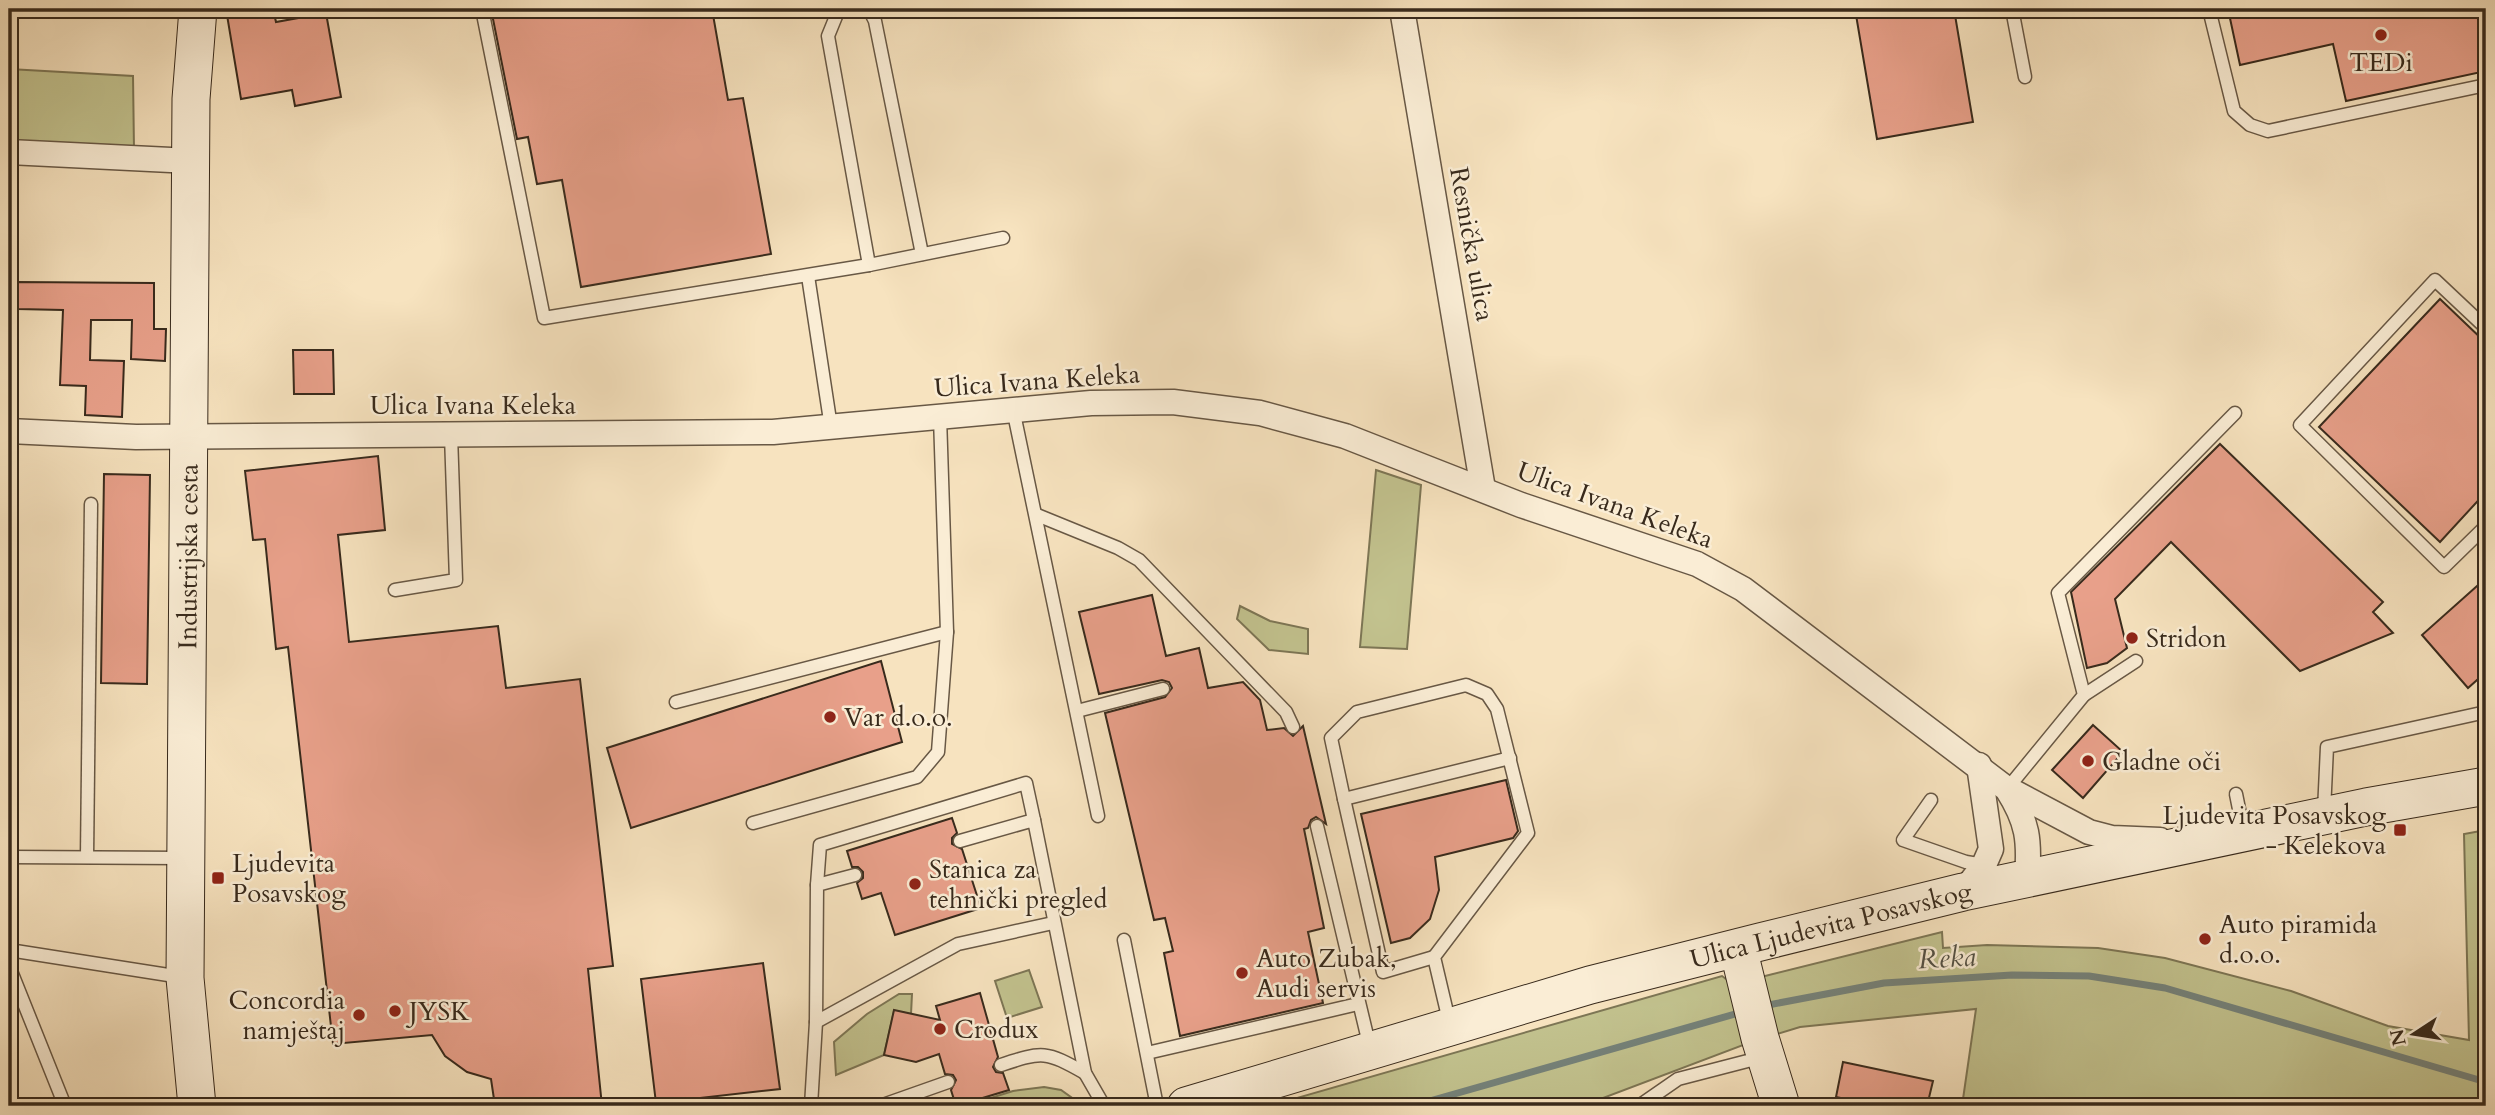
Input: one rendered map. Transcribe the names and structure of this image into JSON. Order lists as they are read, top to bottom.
{
  "streets": {
    "main road": ["Industrijska cesta", "Ulica Ljudevita Posavskog"],
    "street": ["Resnička ulica", "Ulica Ivana Keleka"]
  },
  "crossings": [
    ["Resnička ulica", "Ulica Ivana Keleka"],
    ["Ulica Ivana Keleka", "Industrijska cesta"],
    ["Ulica Ivana Keleka", "Ulica Ljudevita Posavskog"]
  ],
  "water": ["Reka"],
  "places": {
    "other": [
      "TEDi",
      "Stridon",
      "Var d.o.o.",
      "Gladne oči",
      "Stanica za tehnički pregled",
      "Auto piramida d.o.o.",
      "Auto Zubak, Audi servis",
      "JYSK",
      "Concordia namještaj",
      "Crodux"
    ],
    "transit": ["Ljudevita Posavskog - Kelekova", "Ljudevita Posavskog"]
  },
  "north": "left"
}
